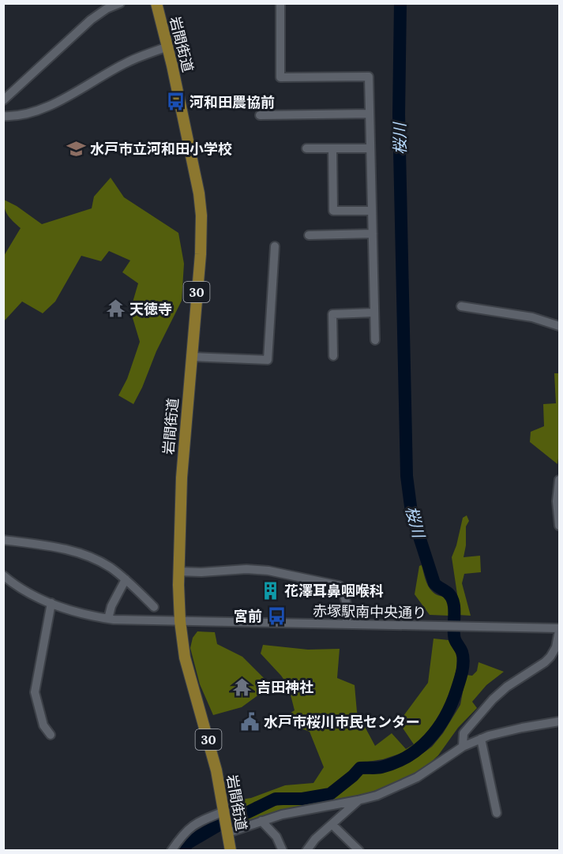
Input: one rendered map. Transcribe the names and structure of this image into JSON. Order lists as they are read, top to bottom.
{
  "streets": {
    "main road": ["岩間街道", "30"],
    "street": ["赤塚駅南中央通り"]
  },
  "crossings": [
    ["岩間街道", "赤塚駅南中央通り"]
  ],
  "water": ["桜川"],
  "places": {
    "bus stop": ["河和田農協前", "宮前"],
    "school or university": ["水戸市立河和田小学校"],
    "temple": ["天徳寺", "吉田神社"],
    "building": ["花澤耳鼻咽喉科"],
    "public building": ["水戸市桜川市民センター"]
  }
}
